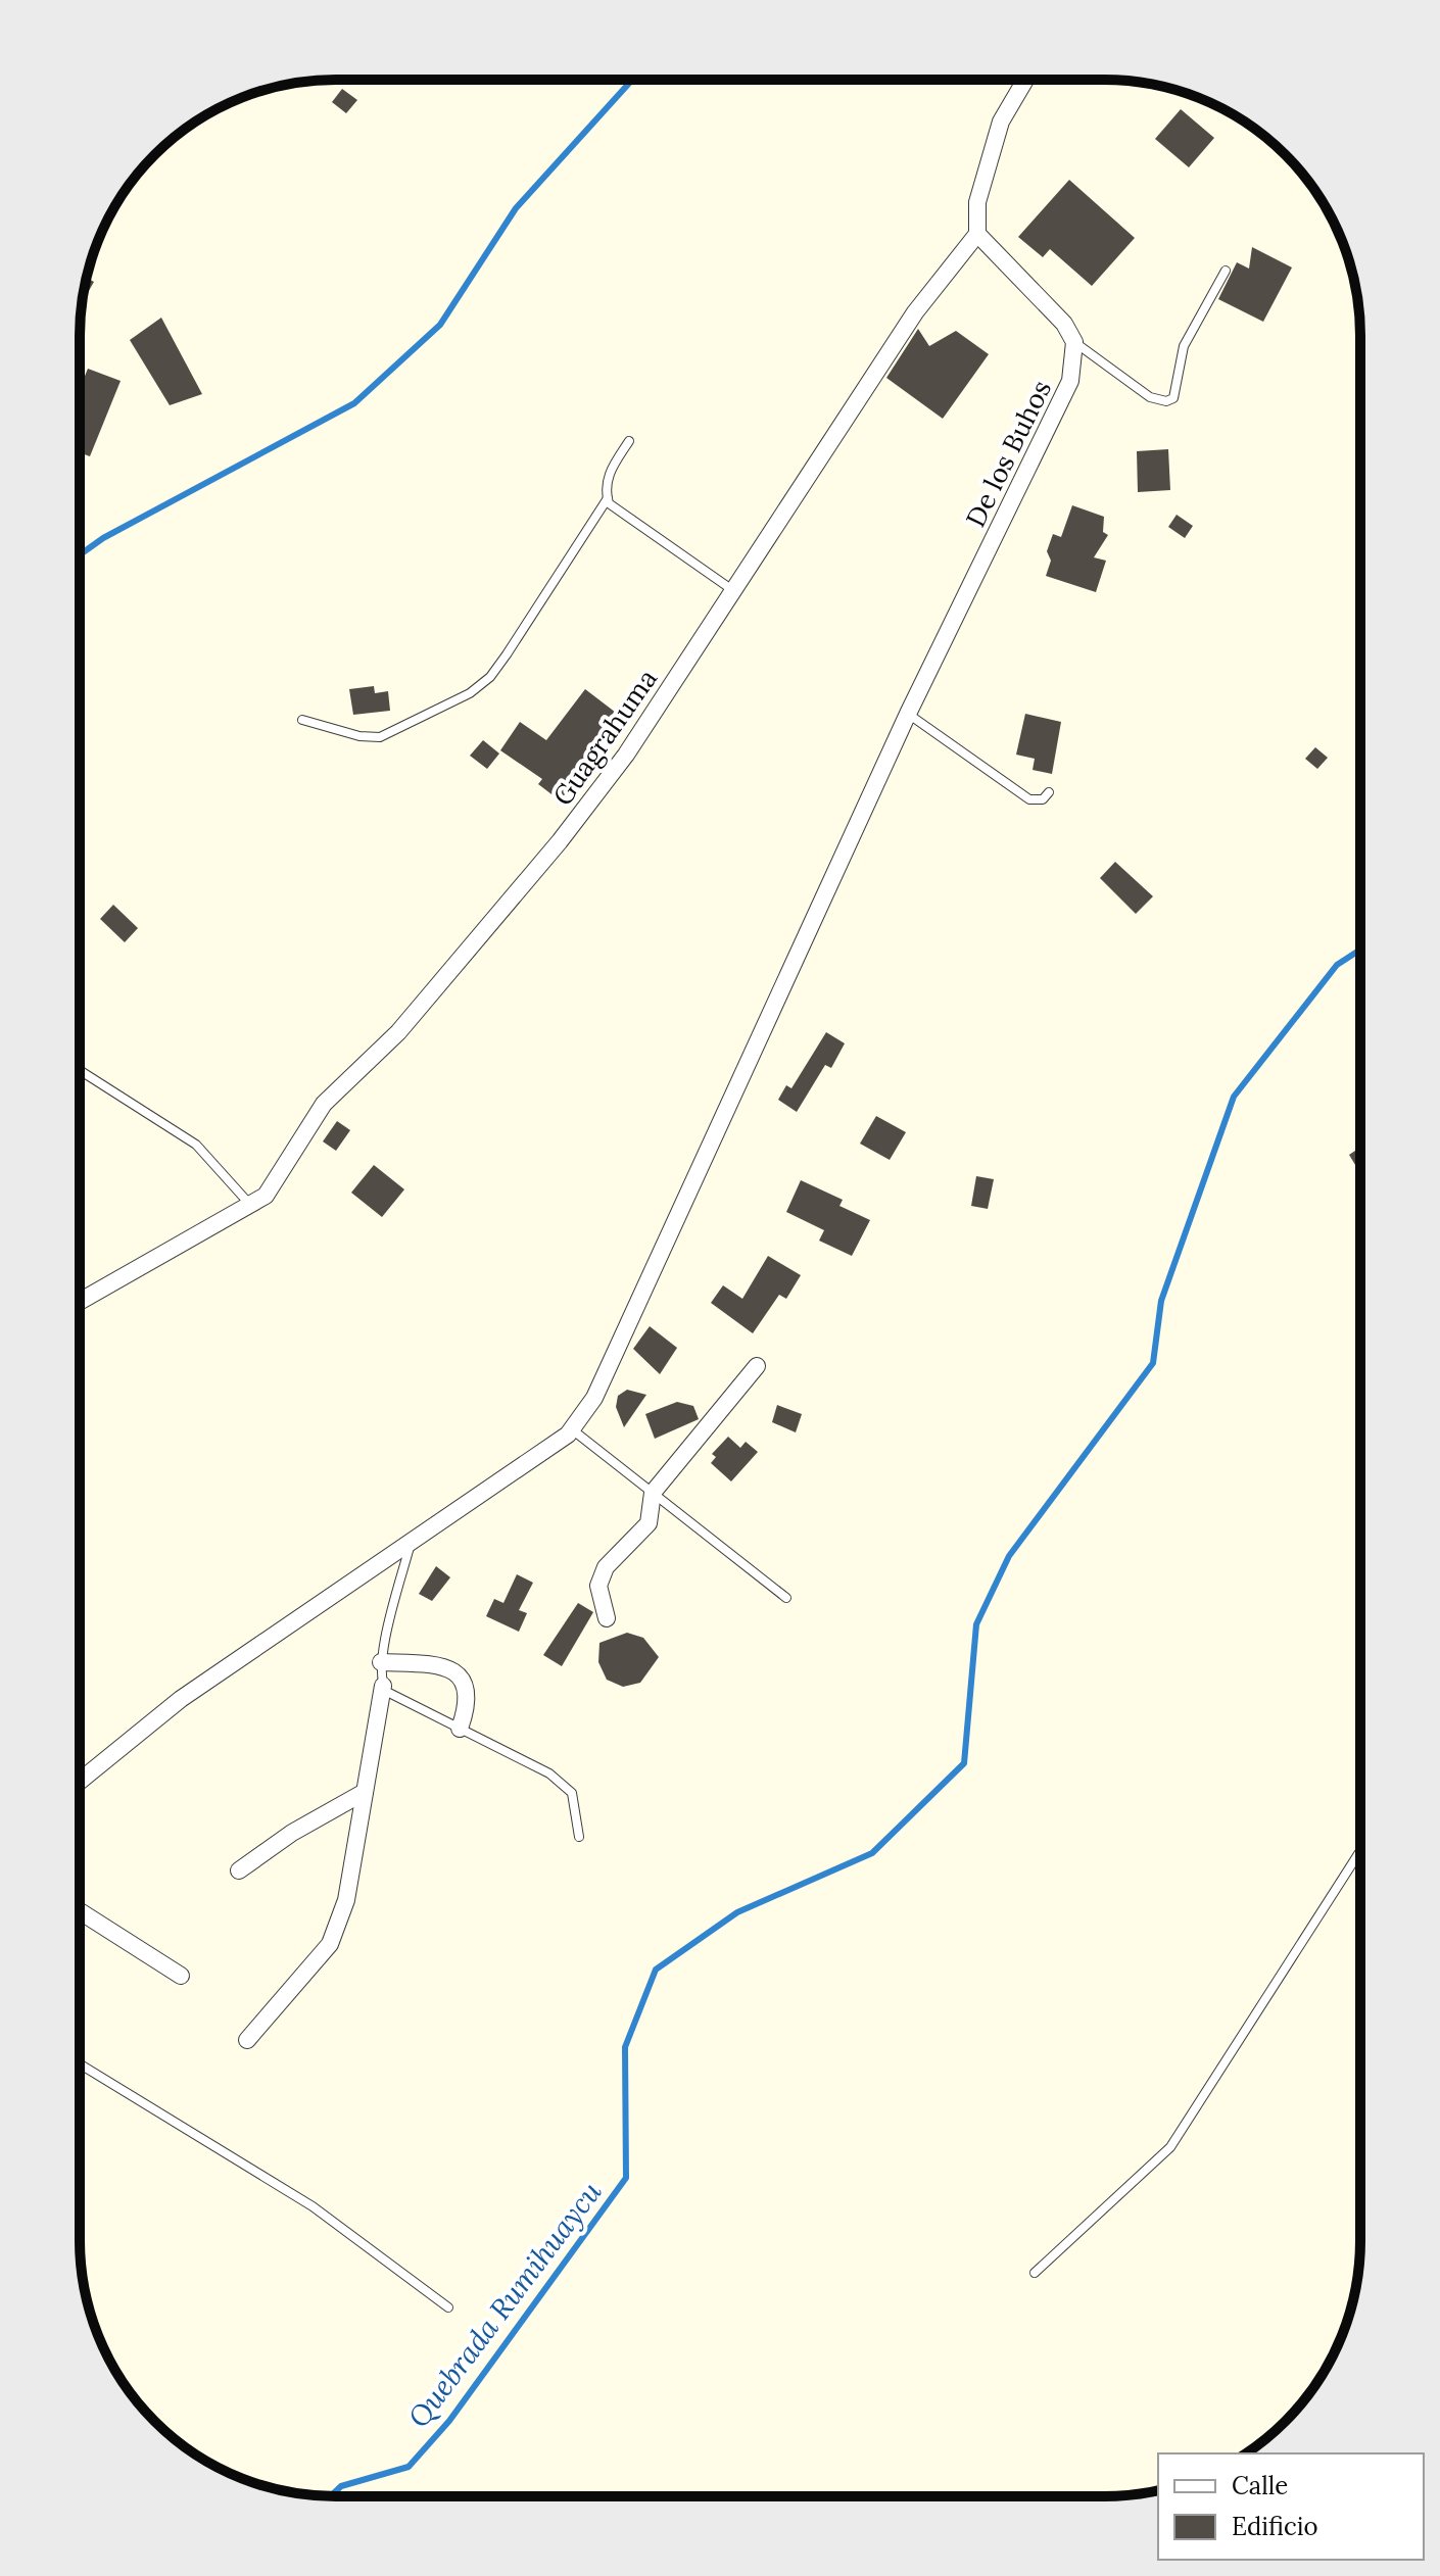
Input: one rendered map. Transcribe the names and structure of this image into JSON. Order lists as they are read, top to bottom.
{
  "streets": {
    "street": ["De los Buhos", "Guagrahuma"]
  },
  "water": ["Quebrada Rumihuaycu"],
  "legend": ["Calle", "Edificio"]
}
